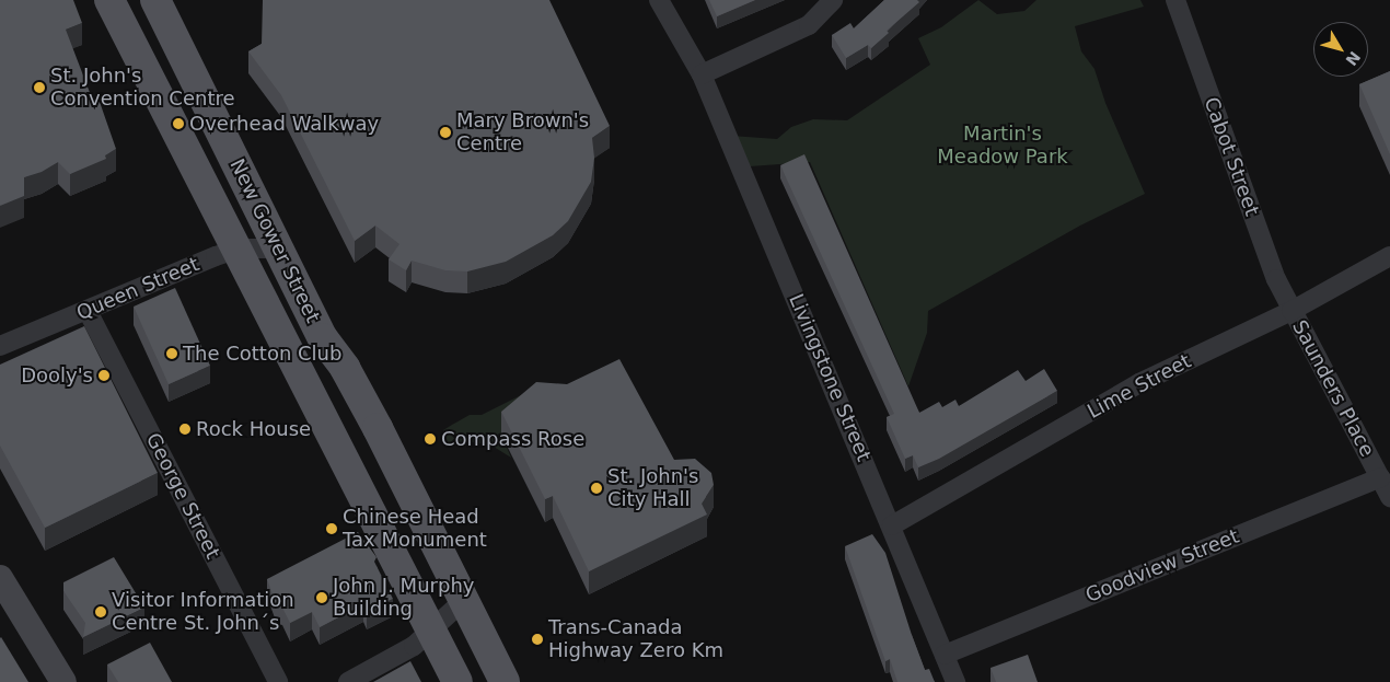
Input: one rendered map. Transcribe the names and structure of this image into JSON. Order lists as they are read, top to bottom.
{
  "streets": {
    "main road": ["New Gower Street"],
    "street": [
      "Cabot Street",
      "Queen Street",
      "Livingstone Street",
      "Lime Street",
      "Saunders Place",
      "George Street",
      "Goodview Street"
    ]
  },
  "crossings": [
    ["Cabot Street", "Lime Street"],
    ["Cabot Street", "Saunders Place"],
    ["New Gower Street", "Queen Street"],
    ["Queen Street", "George Street"],
    ["Livingstone Street", "Lime Street"],
    ["Livingstone Street", "Goodview Street"],
    ["Lime Street", "Saunders Place"],
    ["Saunders Place", "Goodview Street"]
  ],
  "parks": ["Martin's Meadow Park"],
  "places": [
    "St. John's Convention Centre",
    "Overhead Walkway",
    "Mary Brown's Centre",
    "The Cotton Club",
    "Dooly's",
    "Rock House",
    "Compass Rose",
    "St. John's City Hall",
    "Chinese Head Tax Monument",
    "John J. Murphy Building",
    "Visitor Information Centre St. John´s",
    "Trans-Canada Highway Zero Km"
  ],
  "north": "bottom right"
}
